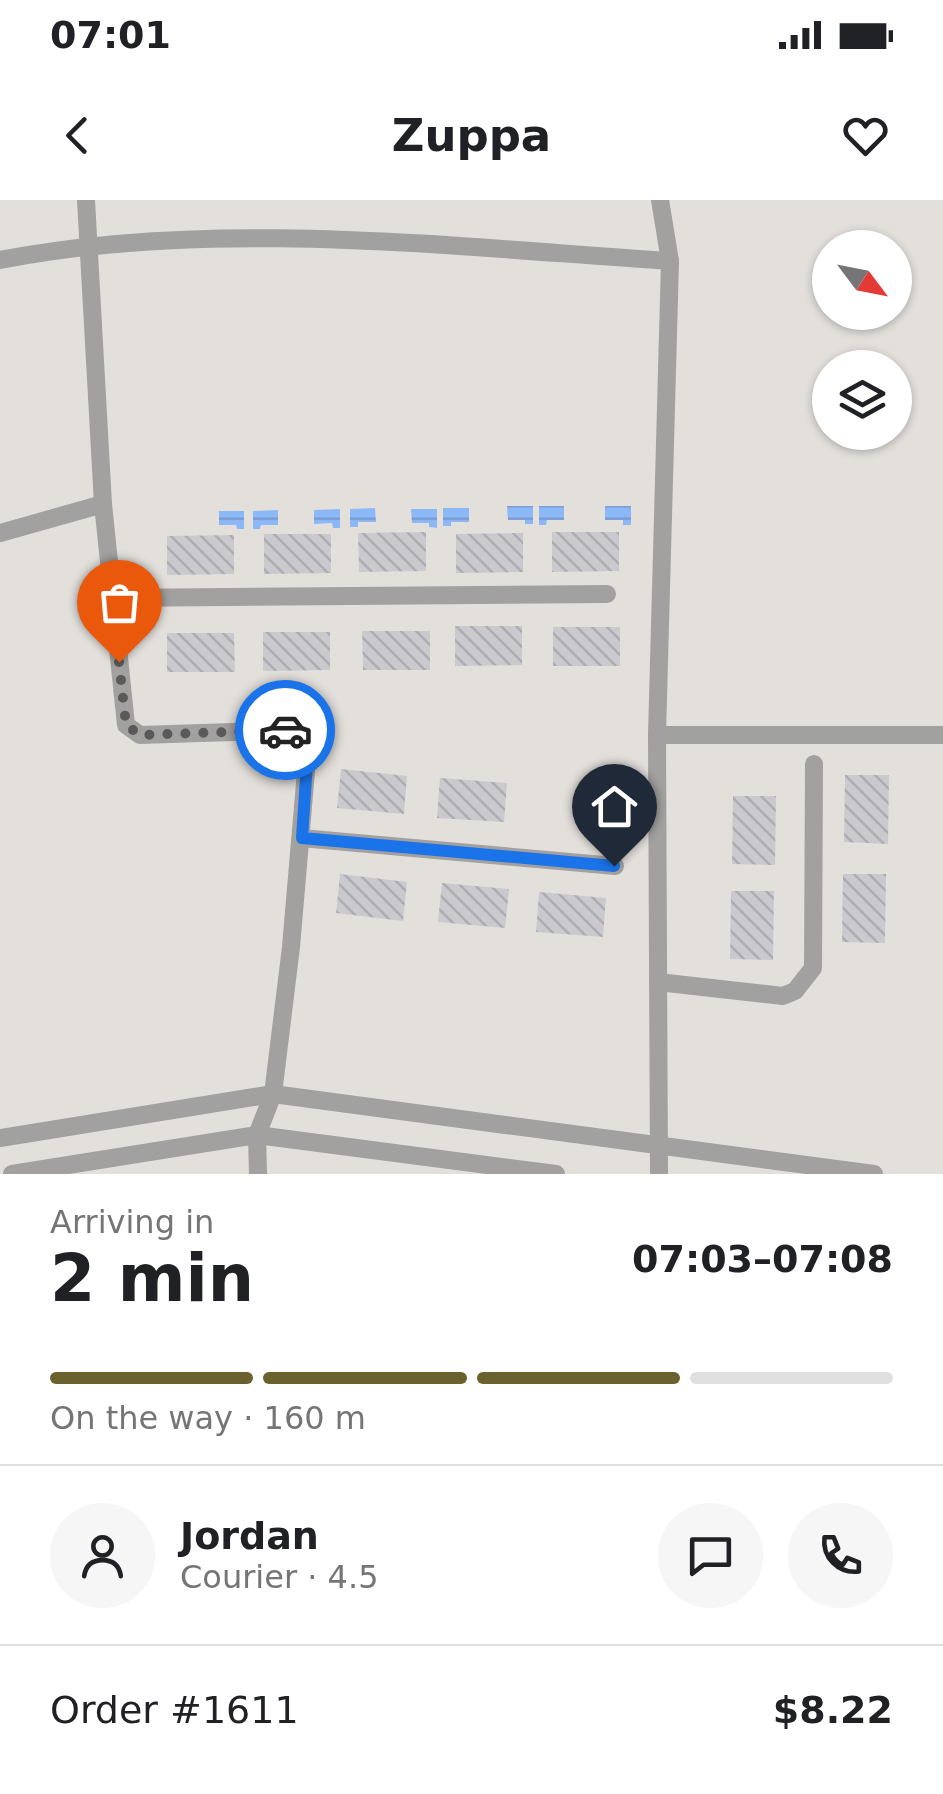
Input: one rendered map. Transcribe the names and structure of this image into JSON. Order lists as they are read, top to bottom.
{
  "north": "bottom right",
  "page": {
    "status": "07:01",
    "header": "Zuppa",
    "heading": ["2 min", "Arriving in", "07:03–07:08"],
    "panel": [
      "Jordan",
      "Courier · 4.5",
      "Order #1611",
      "$8.22"
    ],
    "bar": "On the way · 160 m"
  }
}
